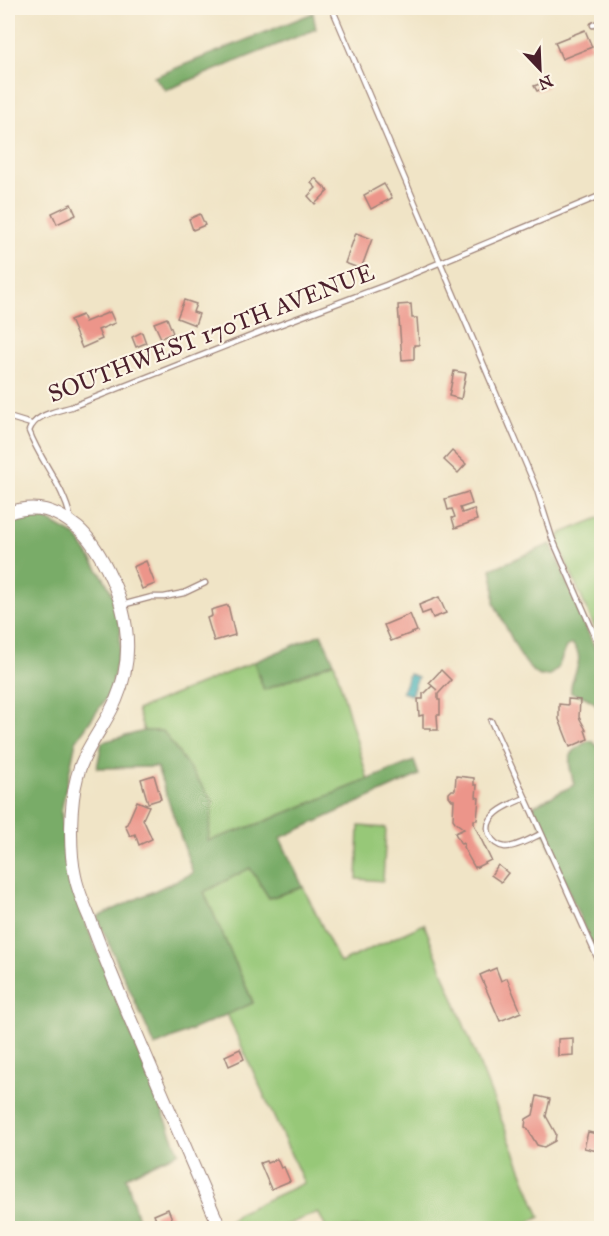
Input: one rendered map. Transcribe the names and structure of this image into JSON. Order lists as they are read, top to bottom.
{
  "streets": {
    "lane": ["SOUTHWEST 170TH AVENUE"]
  },
  "north": "bottom right"
}
